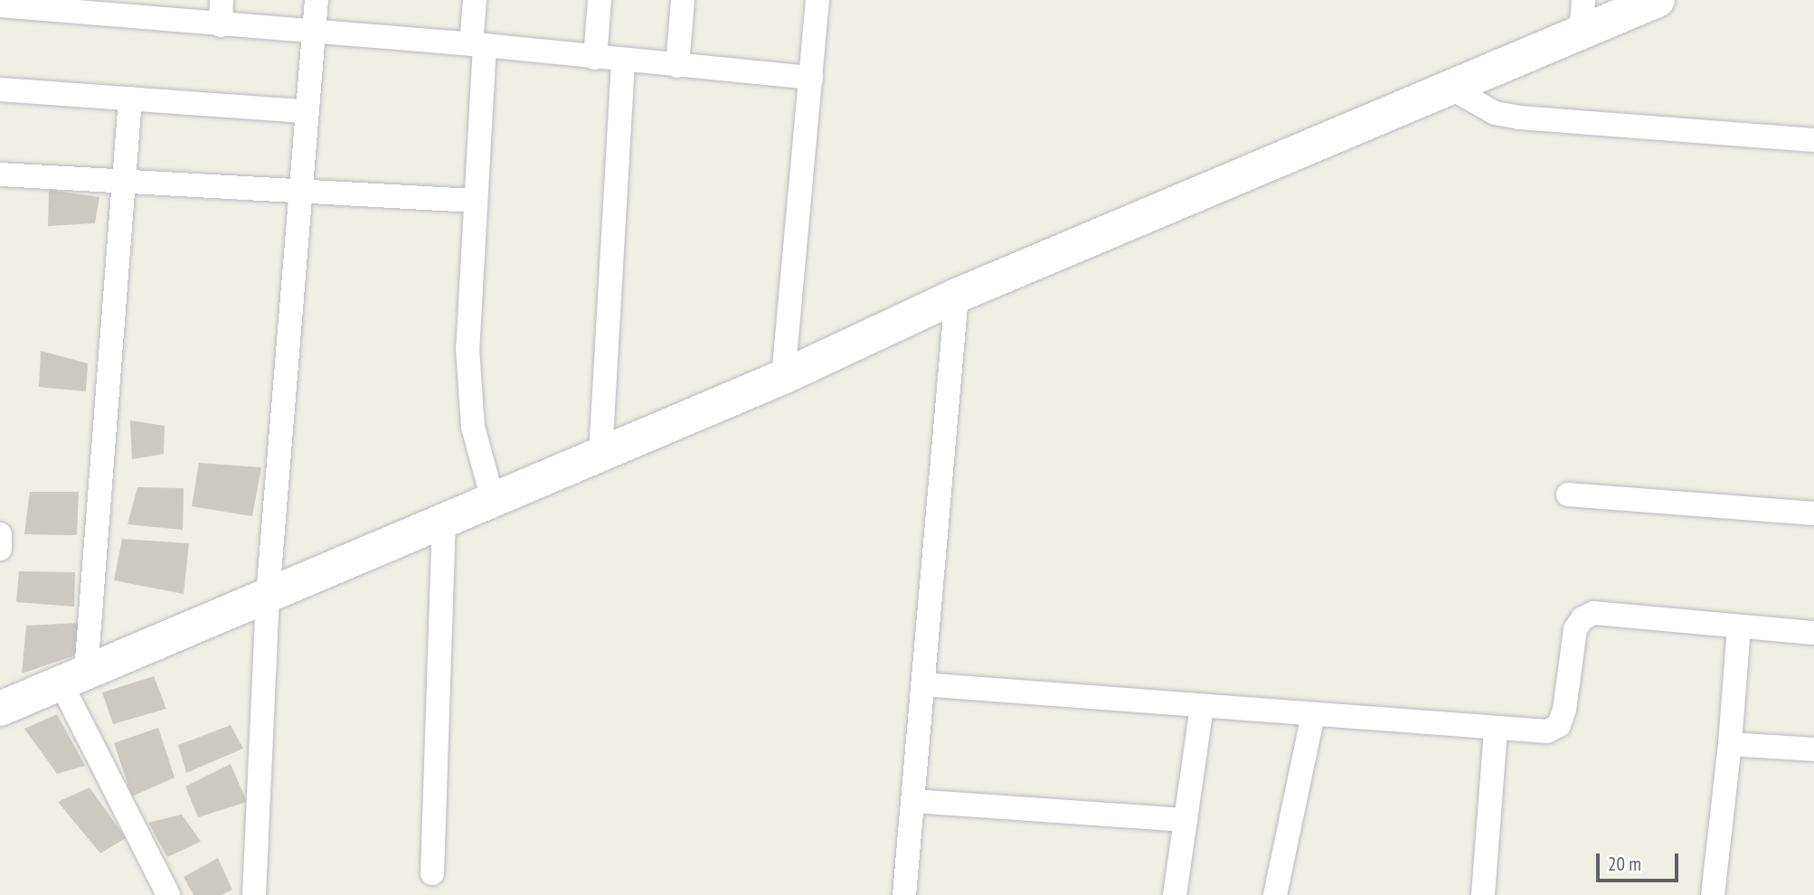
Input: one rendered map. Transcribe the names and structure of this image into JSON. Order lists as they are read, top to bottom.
{
  "scale_bar": "20 m"
}
